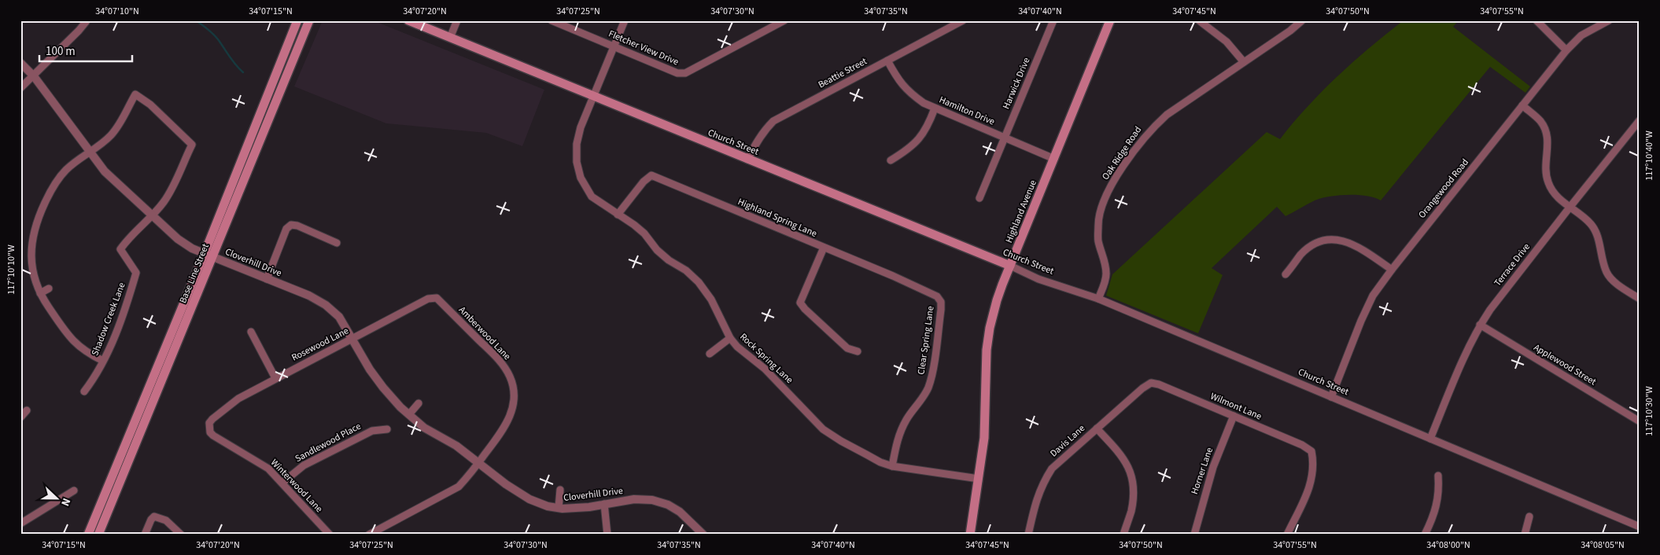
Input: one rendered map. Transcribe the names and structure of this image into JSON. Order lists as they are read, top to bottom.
{
  "streets": {
    "main road": ["Church Street", "Highland Avenue", "Base Line Street"],
    "street": [
      "Fletcher View Drive",
      "Beattie Street",
      "Harwick Drive",
      "Hamilton Drive",
      "Oak Ridge Road",
      "Orangewood Road",
      "Highland Spring Lane",
      "Cloverhill Drive",
      "Terrace Drive",
      "Shadow Creek Lane",
      "Amberwood Lane",
      "Clear Spring Lane",
      "Rosewood Lane",
      "Rock Spring Lane",
      "Applewood Street",
      "Wilmont Lane",
      "Davis Lane",
      "Sandlewood Place",
      "Horner Lane",
      "Winterwood Lane"
    ]
  },
  "crossings": [
    ["Fletcher View Drive", "Rock Spring Lane"],
    ["Beattie Street", "Hamilton Drive"],
    ["Beattie Street", "Church Street"],
    ["Harwick Drive", "Hamilton Drive"],
    ["Hamilton Drive", "Highland Avenue"],
    ["Church Street", "Oak Ridge Road"],
    ["Church Street", "Orangewood Road"],
    ["Church Street", "Highland Avenue"],
    ["Church Street", "Terrace Drive"],
    ["Church Street", "Rock Spring Lane"],
    ["Highland Avenue", "Rock Spring Lane"],
    ["Highland Spring Lane", "Clear Spring Lane"],
    ["Highland Spring Lane", "Rock Spring Lane"],
    ["Cloverhill Drive", "Base Line Street"],
    ["Cloverhill Drive", "Shadow Creek Lane"],
    ["Cloverhill Drive", "Amberwood Lane"],
    ["Cloverhill Drive", "Rosewood Lane"],
    ["Terrace Drive", "Applewood Street"],
    ["Amberwood Lane", "Rosewood Lane"],
    ["Clear Spring Lane", "Rock Spring Lane"],
    ["Rosewood Lane", "Winterwood Lane"],
    ["Wilmont Lane", "Davis Lane"],
    ["Wilmont Lane", "Horner Lane"],
    ["Sandlewood Place", "Winterwood Lane"]
  ],
  "scale_bar": "100 m",
  "north": "right",
  "coordinates": [
    "34°07'10\"N",
    "34°07'15\"N",
    "34°07'20\"N",
    "34°07'25\"N",
    "34°07'30\"N",
    "34°07'35\"N",
    "34°07'40\"N",
    "34°07'45\"N",
    "34°07'50\"N",
    "34°07'55\"N",
    "117°10'40\"W",
    "117°10'10\"W",
    "117°10'30\"W",
    "34°08'00\"N",
    "34°08'05\"N"
  ]
}
